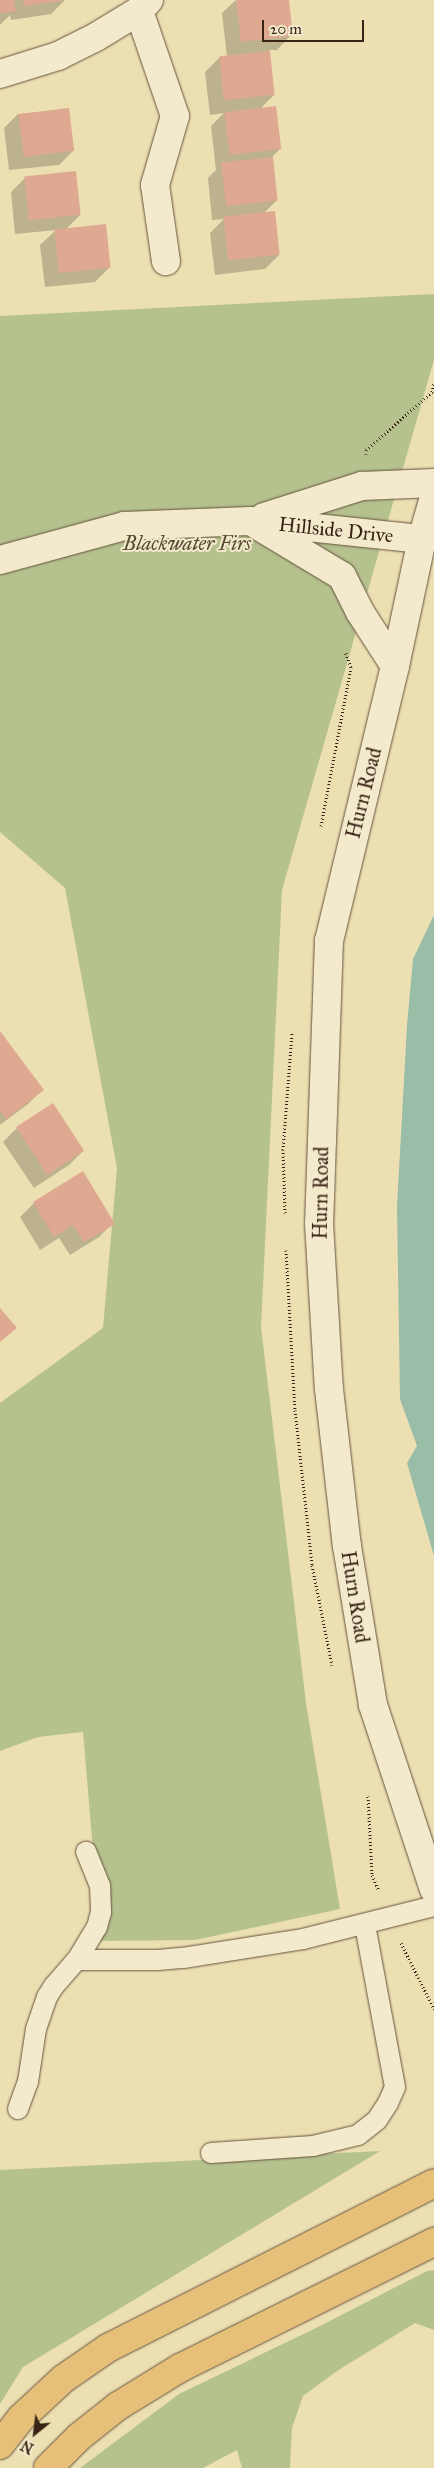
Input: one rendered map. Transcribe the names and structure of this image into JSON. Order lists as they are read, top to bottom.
{
  "streets": {
    "main road": ["Hillside Drive", "Hurn Road"]
  },
  "crossings": [
    ["Hillside Drive", "Hurn Road"]
  ],
  "parks": ["Blackwater Firs"],
  "scale_bar": "20 m",
  "north": "bottom left"
}
